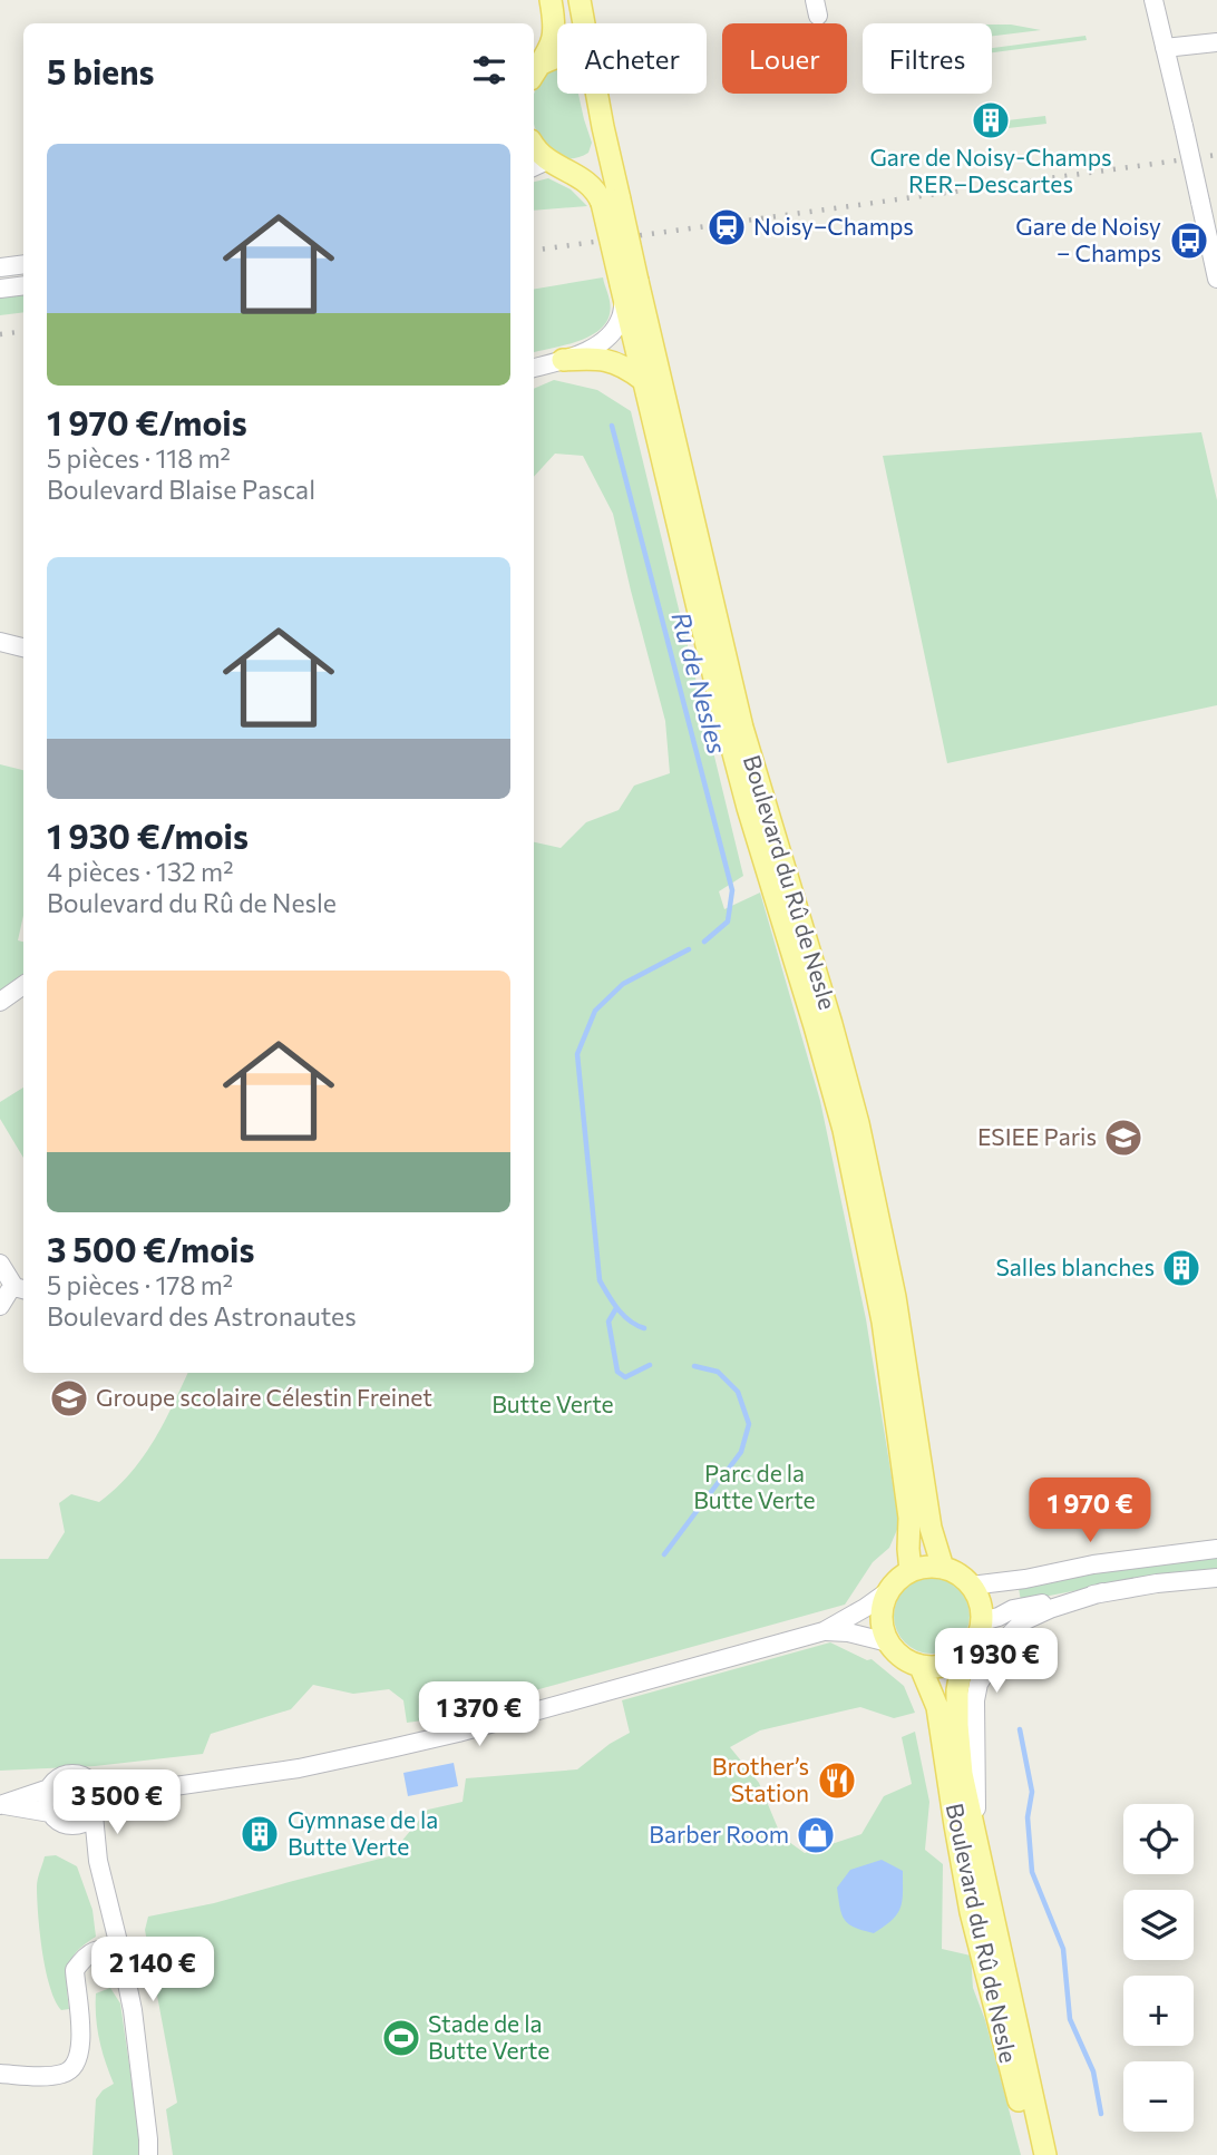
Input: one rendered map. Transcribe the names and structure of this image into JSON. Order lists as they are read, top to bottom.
{
  "streets": {
    "main road": ["Boulevard du Rû de Nesle"]
  },
  "water": ["Ru de Nesles"],
  "parks": ["Butte Verte", "Parc de la Butte Verte"],
  "places": {
    "building": ["Gare de Noisy-Champs RER–Descartes", "Salles blanches", "Gymnase de la Butte Verte"],
    "station": ["Noisy–Champs"],
    "bus stop": ["Gare de Noisy – Champs"],
    "school or university": ["ESIEE Paris", "Groupe scolaire Célestin Freinet"],
    "restaurant": ["Brother’s Station"],
    "shop": ["Barber Room"],
    "sports": ["Stade de la Butte Verte"]
  },
  "page": {
    "chip": ["Acheter", "Louer", "Filtres"],
    "heading": "5 biens",
    "list": [
      {
        "name": "1 970 €/mois",
        "note": "5 pièces · 118 m² · Boulevard Blaise Pascal"
      },
      {
        "name": "1 930 €/mois",
        "note": "4 pièces · 132 m² · Boulevard du Rû de Nesle"
      },
      {
        "name": "3 500 €/mois",
        "note": "5 pièces · 178 m² · Boulevard des Astronautes"
      }
    ],
    "price": [
      "1 970 €",
      "1 930 €",
      "1 370 €",
      "3 500 €",
      "2 140 €"
    ],
    "map_buttons": ["+", "−"]
  }
}
